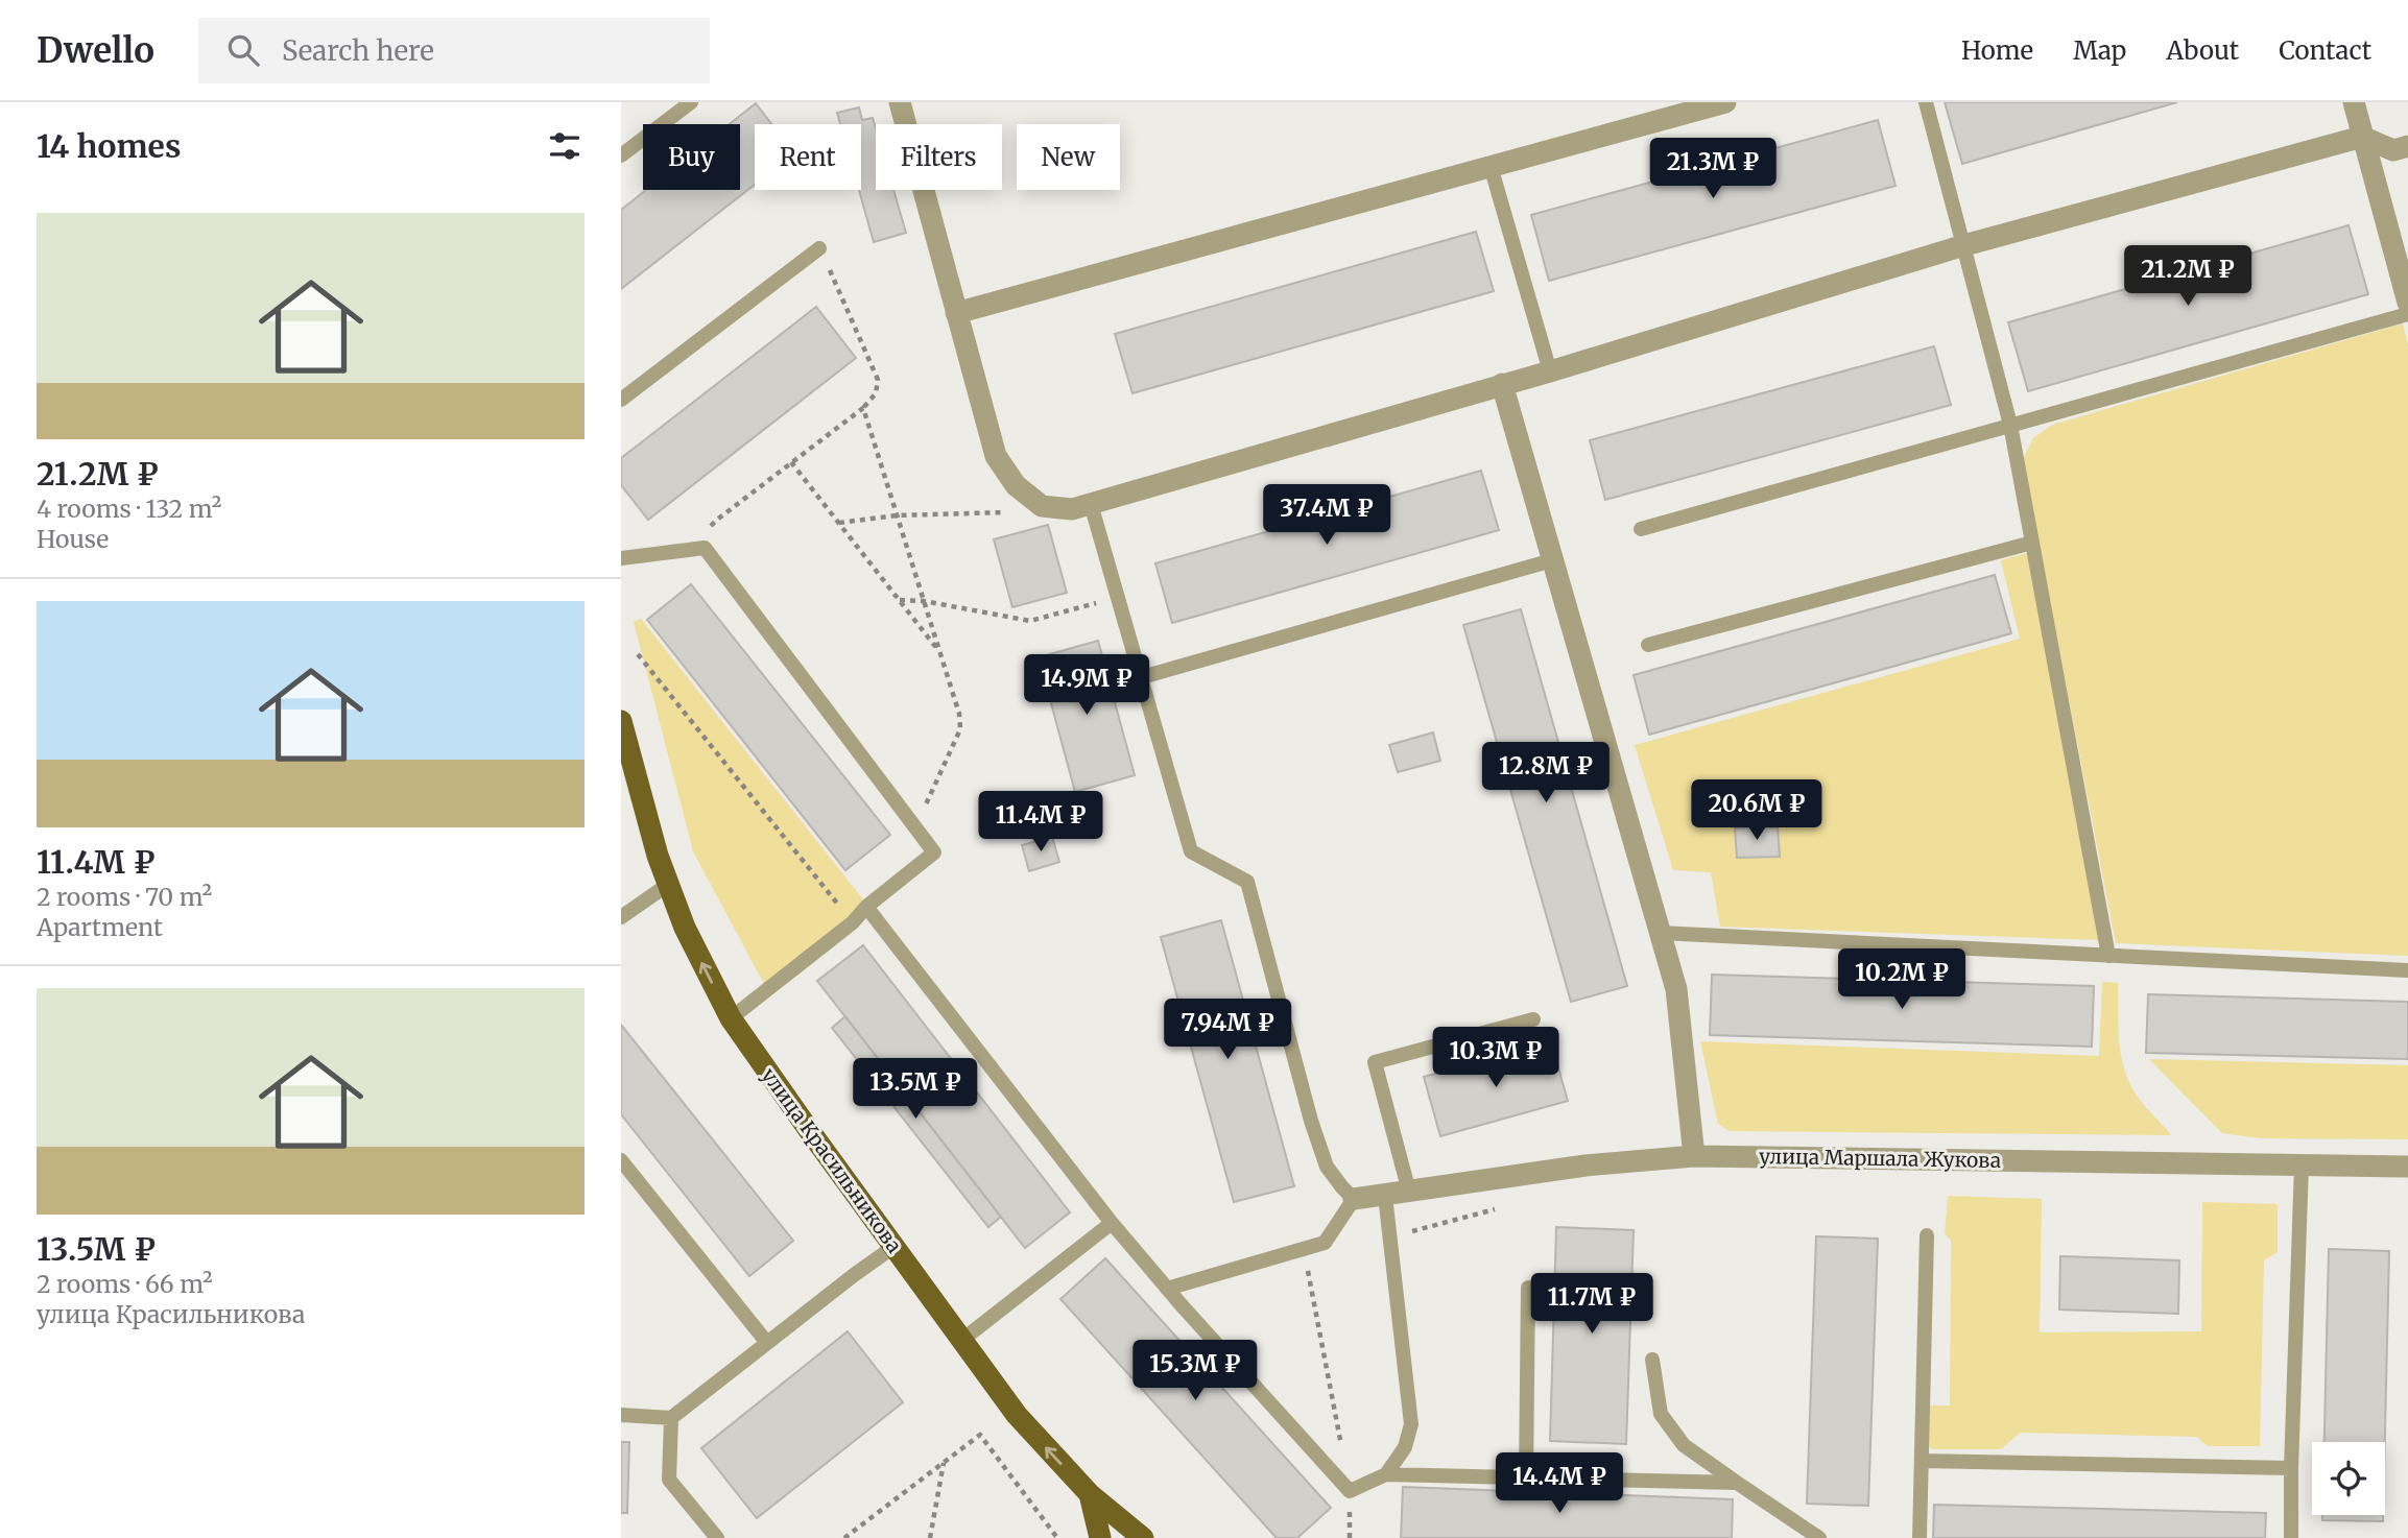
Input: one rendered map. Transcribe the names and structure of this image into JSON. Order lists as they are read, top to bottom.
{
  "streets": {
    "main road": ["улица Красильникова"],
    "street": ["улица Маршала Жукова"]
  },
  "one_way": ["улица Красильникова"],
  "page": {
    "header": "Dwello",
    "search": "Search here",
    "nav": [
      "Home",
      "Map",
      "About",
      "Contact"
    ],
    "heading": "14 homes",
    "chip": [
      "Buy",
      "Rent",
      "Filters",
      "New"
    ],
    "price": [
      "21.3M ₽",
      "21.2M ₽",
      "37.4M ₽",
      "14.9M ₽",
      "12.8M ₽",
      "20.6M ₽",
      "11.4M ₽",
      "10.2M ₽",
      "7.94M ₽",
      "10.3M ₽",
      "13.5M ₽",
      "11.7M ₽",
      "15.3M ₽",
      "14.4M ₽"
    ],
    "list": [
      {
        "name": "21.2M ₽",
        "note": "4 rooms · 132 m² · House"
      },
      {
        "name": "11.4M ₽",
        "note": "2 rooms · 70 m² · Apartment"
      },
      {
        "name": "13.5M ₽",
        "note": "2 rooms · 66 m² · улица Красильникова"
      }
    ]
  }
}
